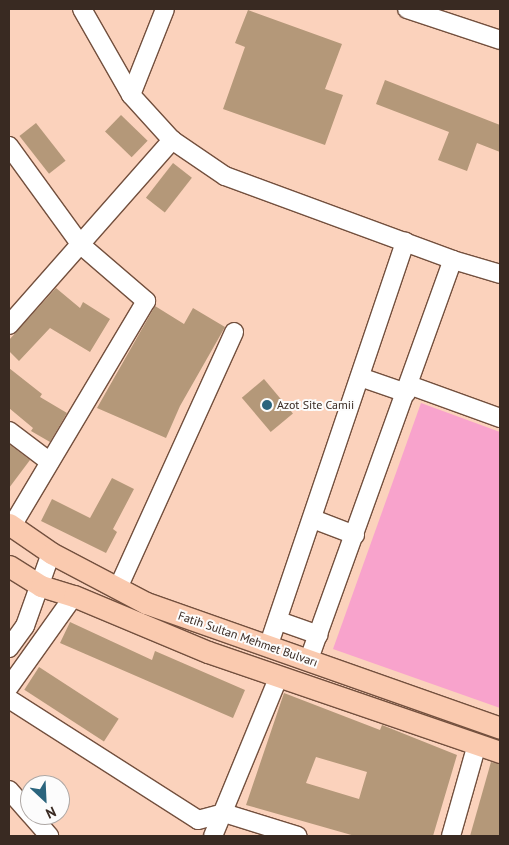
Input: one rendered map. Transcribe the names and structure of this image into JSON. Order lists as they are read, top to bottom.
{
  "streets": {
    "main road": ["Fatih Sultan Mehmet Bulvarı"]
  },
  "places": ["Azot Site Camii"],
  "north": "bottom right"
}
